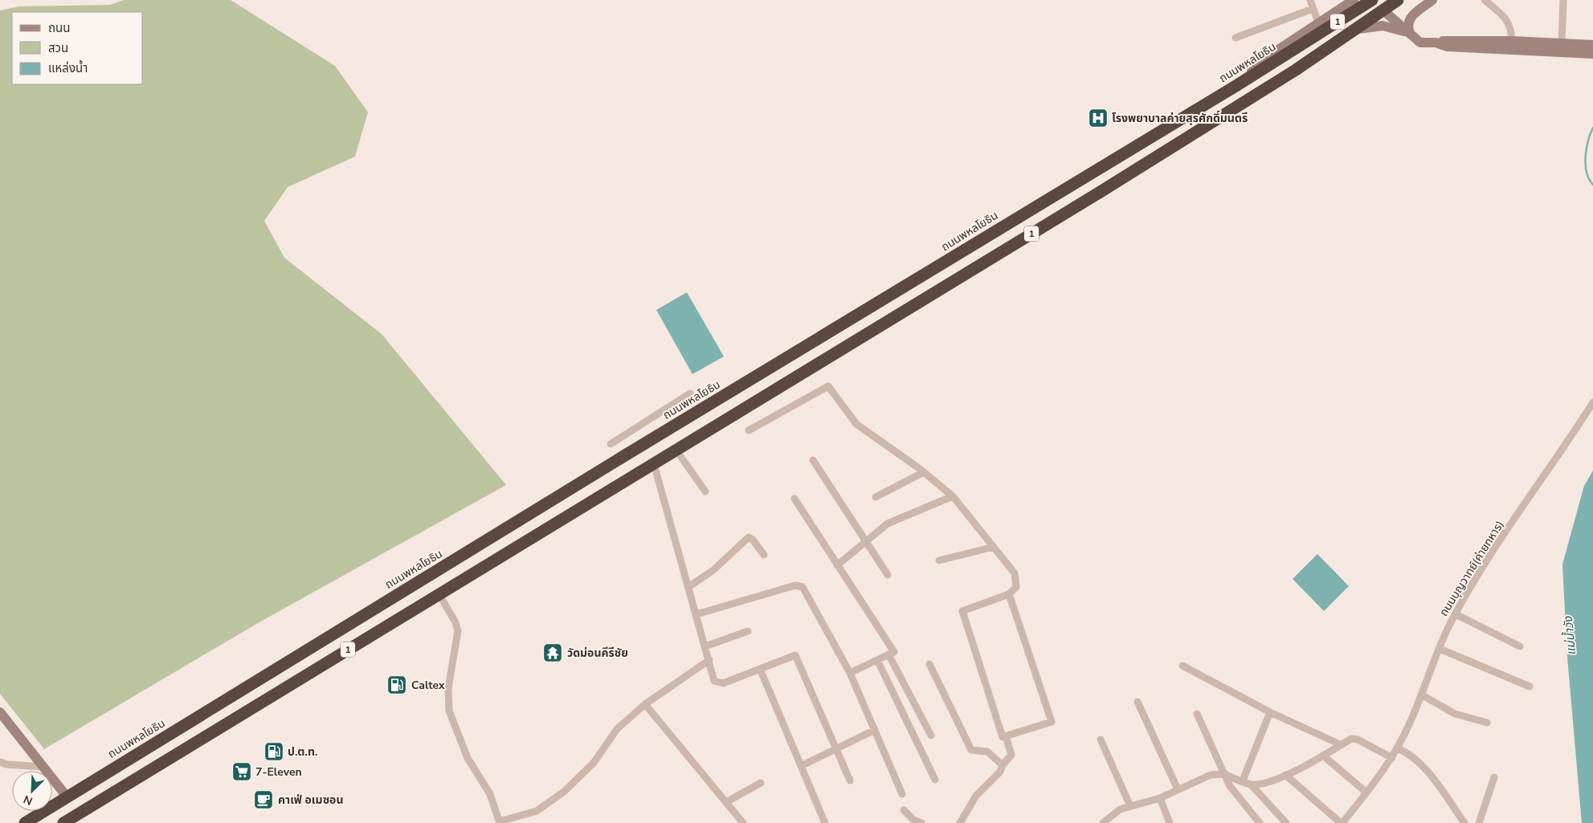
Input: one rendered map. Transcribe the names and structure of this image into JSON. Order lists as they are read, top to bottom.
{
  "streets": {
    "highway": ["1", "ถนนพหลโยธิน"],
    "street": ["ถนนบุญวาทย์(ค่ายทหาร)"]
  },
  "crossings": [
    ["1", "ถนนพหลโยธิน"]
  ],
  "water": ["แม่น้ำวัง"],
  "places": {
    "hospital": ["โรงพยาบาลค่ายสุรศักดิ์มนตรี"],
    "temple": ["วัดม่อนคีรีชัย"],
    "fuel station": ["Caltex", "ป.ต.ท."],
    "supermarket": ["7-Eleven"],
    "cafe": ["คาเฟ่ อเมซอน"]
  },
  "legend": ["ถนน", "สวน", "แหล่งน้ำ"],
  "north": "bottom left"
}
